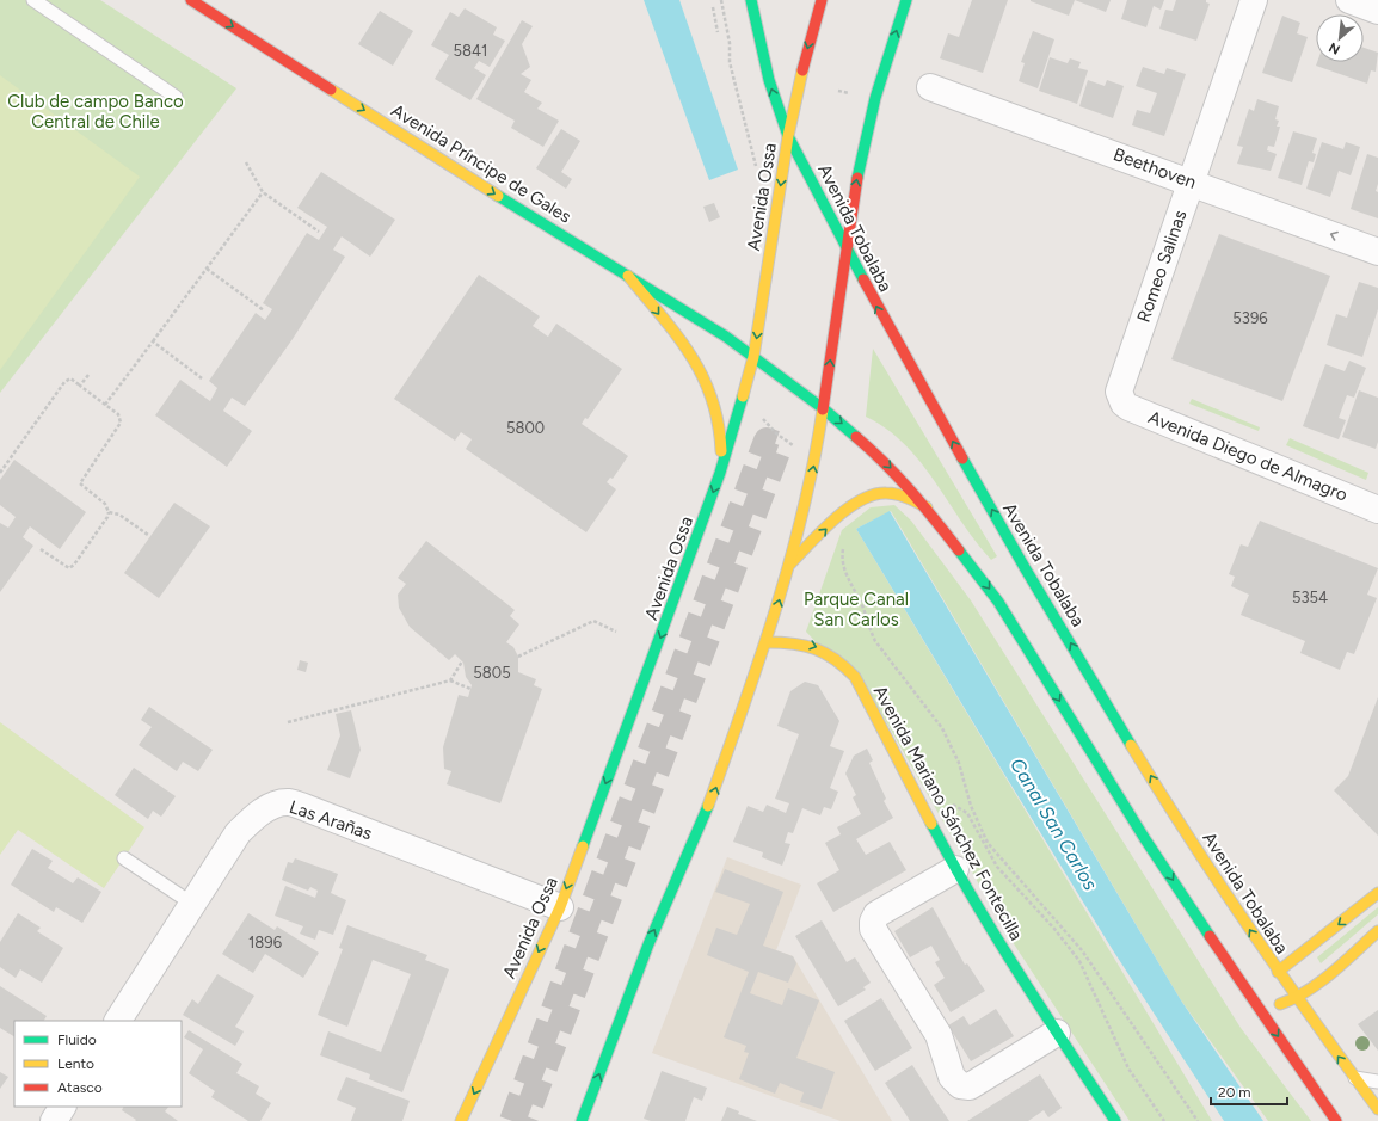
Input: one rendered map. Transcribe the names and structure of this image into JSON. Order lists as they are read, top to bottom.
{
  "streets": {
    "main road": [
      "Avenida Príncipe de Gales",
      "Avenida Ossa",
      "Avenida Tobalaba",
      "Avenida Mariano Sánchez Fontecilla"
    ],
    "street": [
      "Beethoven",
      "Romeo Salinas",
      "Avenida Diego de Almagro",
      "Las Arañas"
    ]
  },
  "crossings": [
    ["Avenida Príncipe de Gales", "Avenida Ossa"],
    ["Beethoven", "Romeo Salinas"],
    ["Avenida Ossa", "Avenida Tobalaba"],
    ["Avenida Ossa", "Las Arañas"],
    ["Romeo Salinas", "Avenida Diego de Almagro"]
  ],
  "one_way": ["Avenida Príncipe de Gales", "Beethoven", "Avenida Mariano Sánchez Fontecilla"],
  "water": ["Canal San Carlos"],
  "parks": ["Club de campo Banco Central de Chile", "Parque Canal San Carlos"],
  "house_numbers": [
    "5841",
    "5396",
    "5800",
    "5354",
    "5805",
    "1896"
  ],
  "legend": ["Fluido", "Lento", "Atasco"],
  "scale_bar": "20 m",
  "north": "bottom left"
}
